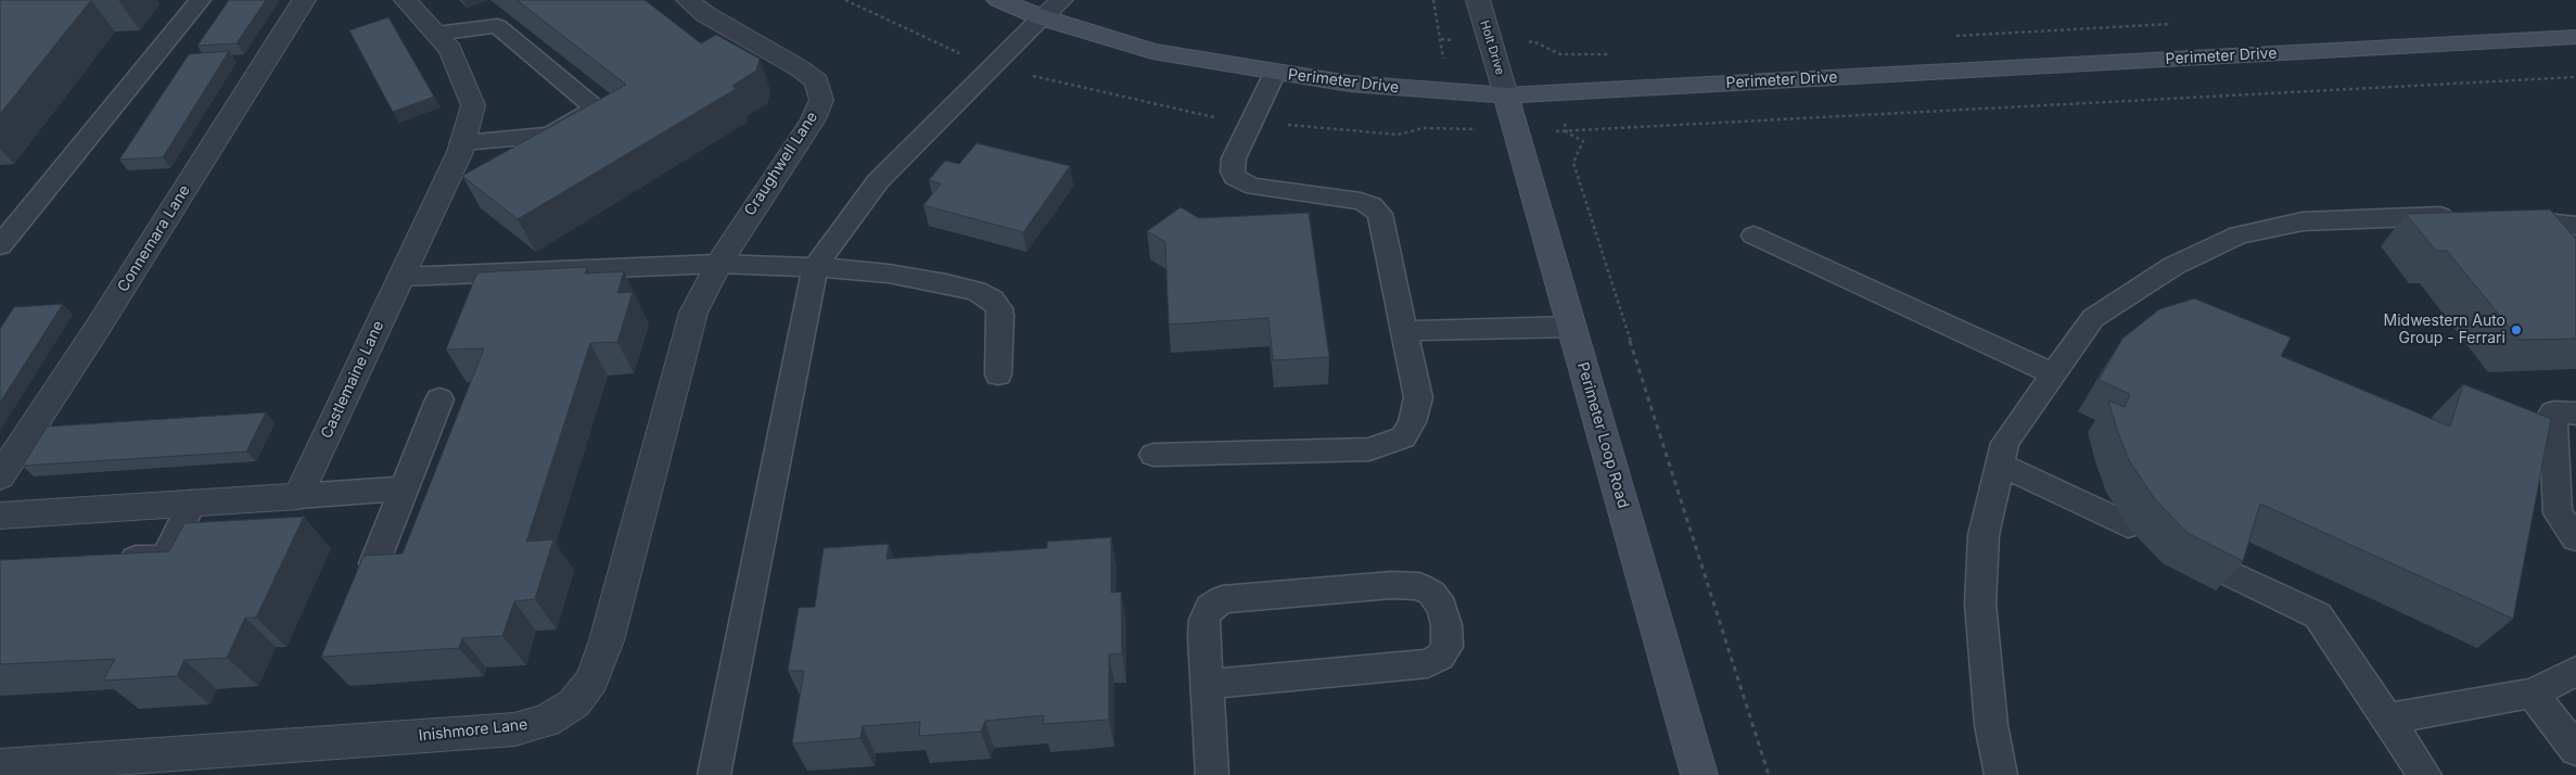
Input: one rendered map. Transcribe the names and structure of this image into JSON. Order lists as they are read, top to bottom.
{
  "streets": {
    "main road": ["Perimeter Drive", "Perimeter Loop Road"],
    "street": [
      "Holt Drive",
      "Craughwell Lane",
      "Connemara Lane",
      "Castlemaine Lane",
      "Inishmore Lane"
    ]
  },
  "crossings": [
    ["Holt Drive", "Perimeter Drive"],
    ["Holt Drive", "Perimeter Loop Road"],
    ["Perimeter Drive", "Perimeter Loop Road"],
    ["Craughwell Lane", "Inishmore Lane"]
  ],
  "places": ["Midwestern Auto Group - Ferrari"]
}
